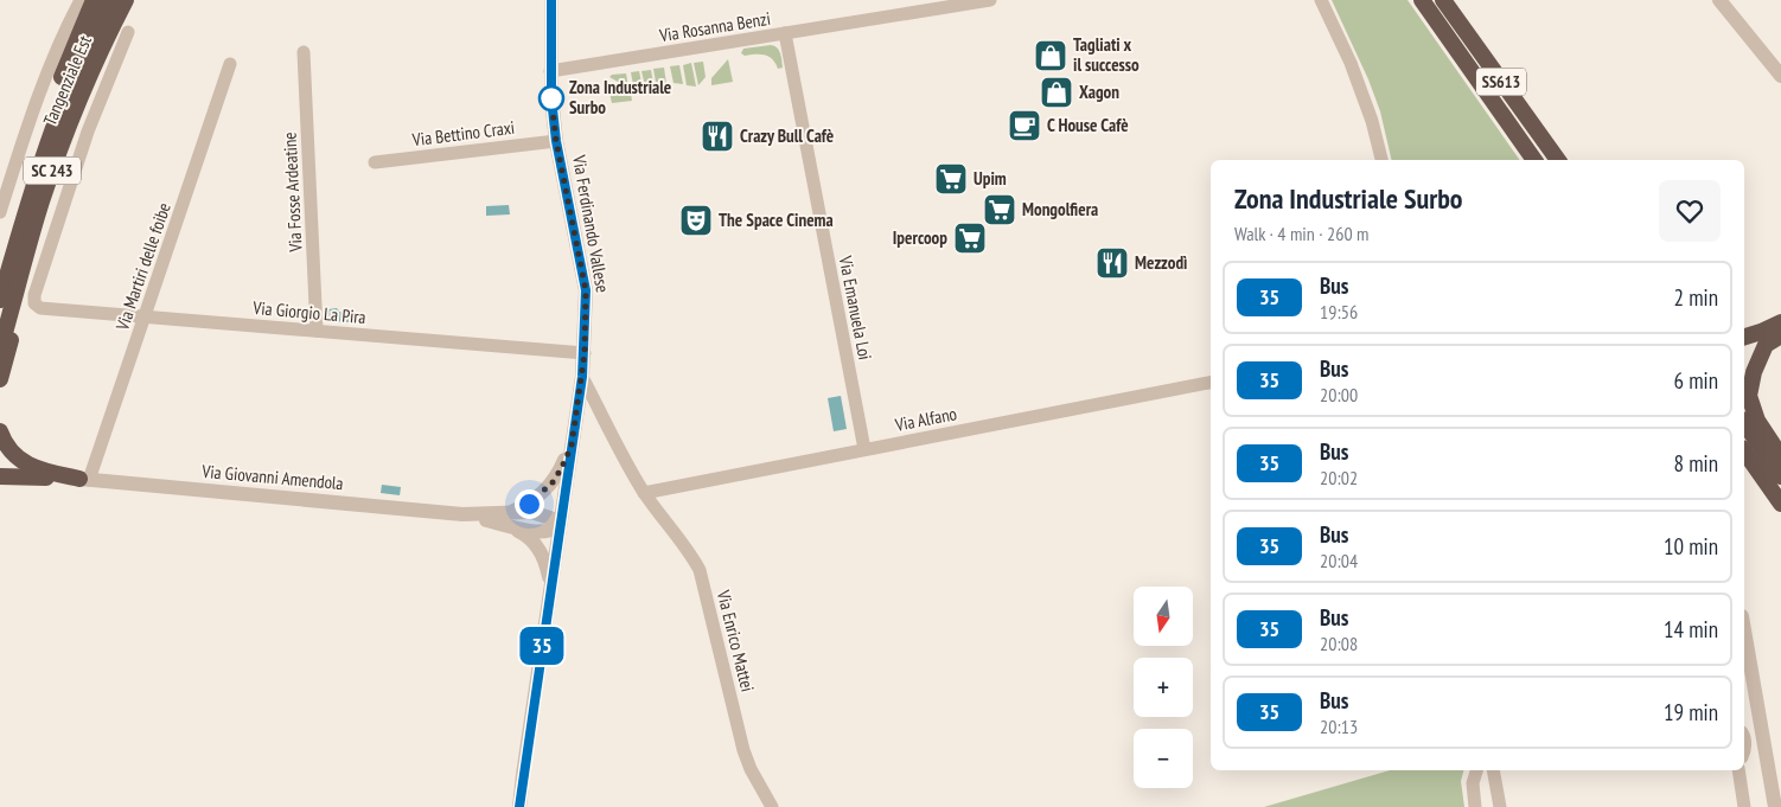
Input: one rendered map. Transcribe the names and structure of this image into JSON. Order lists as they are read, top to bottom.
{
  "streets": {
    "highway": ["Tangenziale Est", "SS613", "SC 243"],
    "street": [
      "Via Rosanna Benzi",
      "Via Bettino Craxi",
      "Via Fosse Ardeatine",
      "Via Ferdinando Vallese",
      "Via Martiri delle foibe",
      "Via Emanuela Loi",
      "Via Giorgio La Pira",
      "Via Alfano",
      "Via Giovanni Amendola",
      "Via Enrico Mattei"
    ]
  },
  "crossings": [
    ["Via Rosanna Benzi", "Via Ferdinando Vallese"],
    ["Via Rosanna Benzi", "Via Emanuela Loi"],
    ["Via Bettino Craxi", "Via Ferdinando Vallese"],
    ["Via Fosse Ardeatine", "Via Giorgio La Pira"],
    ["Via Ferdinando Vallese", "Via Giorgio La Pira"],
    ["Via Ferdinando Vallese", "Via Giovanni Amendola"],
    ["Via Ferdinando Vallese", "Via Enrico Mattei"],
    ["Via Martiri delle foibe", "Via Giorgio La Pira"],
    ["Via Martiri delle foibe", "Via Giovanni Amendola"],
    ["Via Emanuela Loi", "Via Alfano"],
    ["Via Alfano", "Via Enrico Mattei"]
  ],
  "places": {
    "shop": ["Tagliati x il successo", "Xagon"],
    "other": ["Zona Industriale Surbo"],
    "cafe": ["C House Cafè"],
    "restaurant": ["Crazy Bull Cafè", "Mezzodì"],
    "supermarket": ["Upim", "Mongolfiera", "Ipercoop"],
    "theatre": ["The Space Cinema"]
  },
  "lines": ["bus line 35"],
  "north": "bottom",
  "page": {
    "on_map": "35",
    "heading": ["Zona Industriale Surbo", "Walk · 4 min · 260 m"],
    "list": [
      {
        "mark": "35",
        "name": "Bus",
        "note": "19:56",
        "value": "2 min"
      },
      {
        "mark": "35",
        "name": "Bus",
        "note": "20:00",
        "value": "6 min"
      },
      {
        "mark": "35",
        "name": "Bus",
        "note": "20:02",
        "value": "8 min"
      },
      {
        "mark": "35",
        "name": "Bus",
        "note": "20:04",
        "value": "10 min"
      },
      {
        "mark": "35",
        "name": "Bus",
        "note": "20:08",
        "value": "14 min"
      },
      {
        "mark": "35",
        "name": "Bus",
        "note": "20:13",
        "value": "19 min"
      }
    ],
    "map_buttons": ["+", "−"]
  }
}
